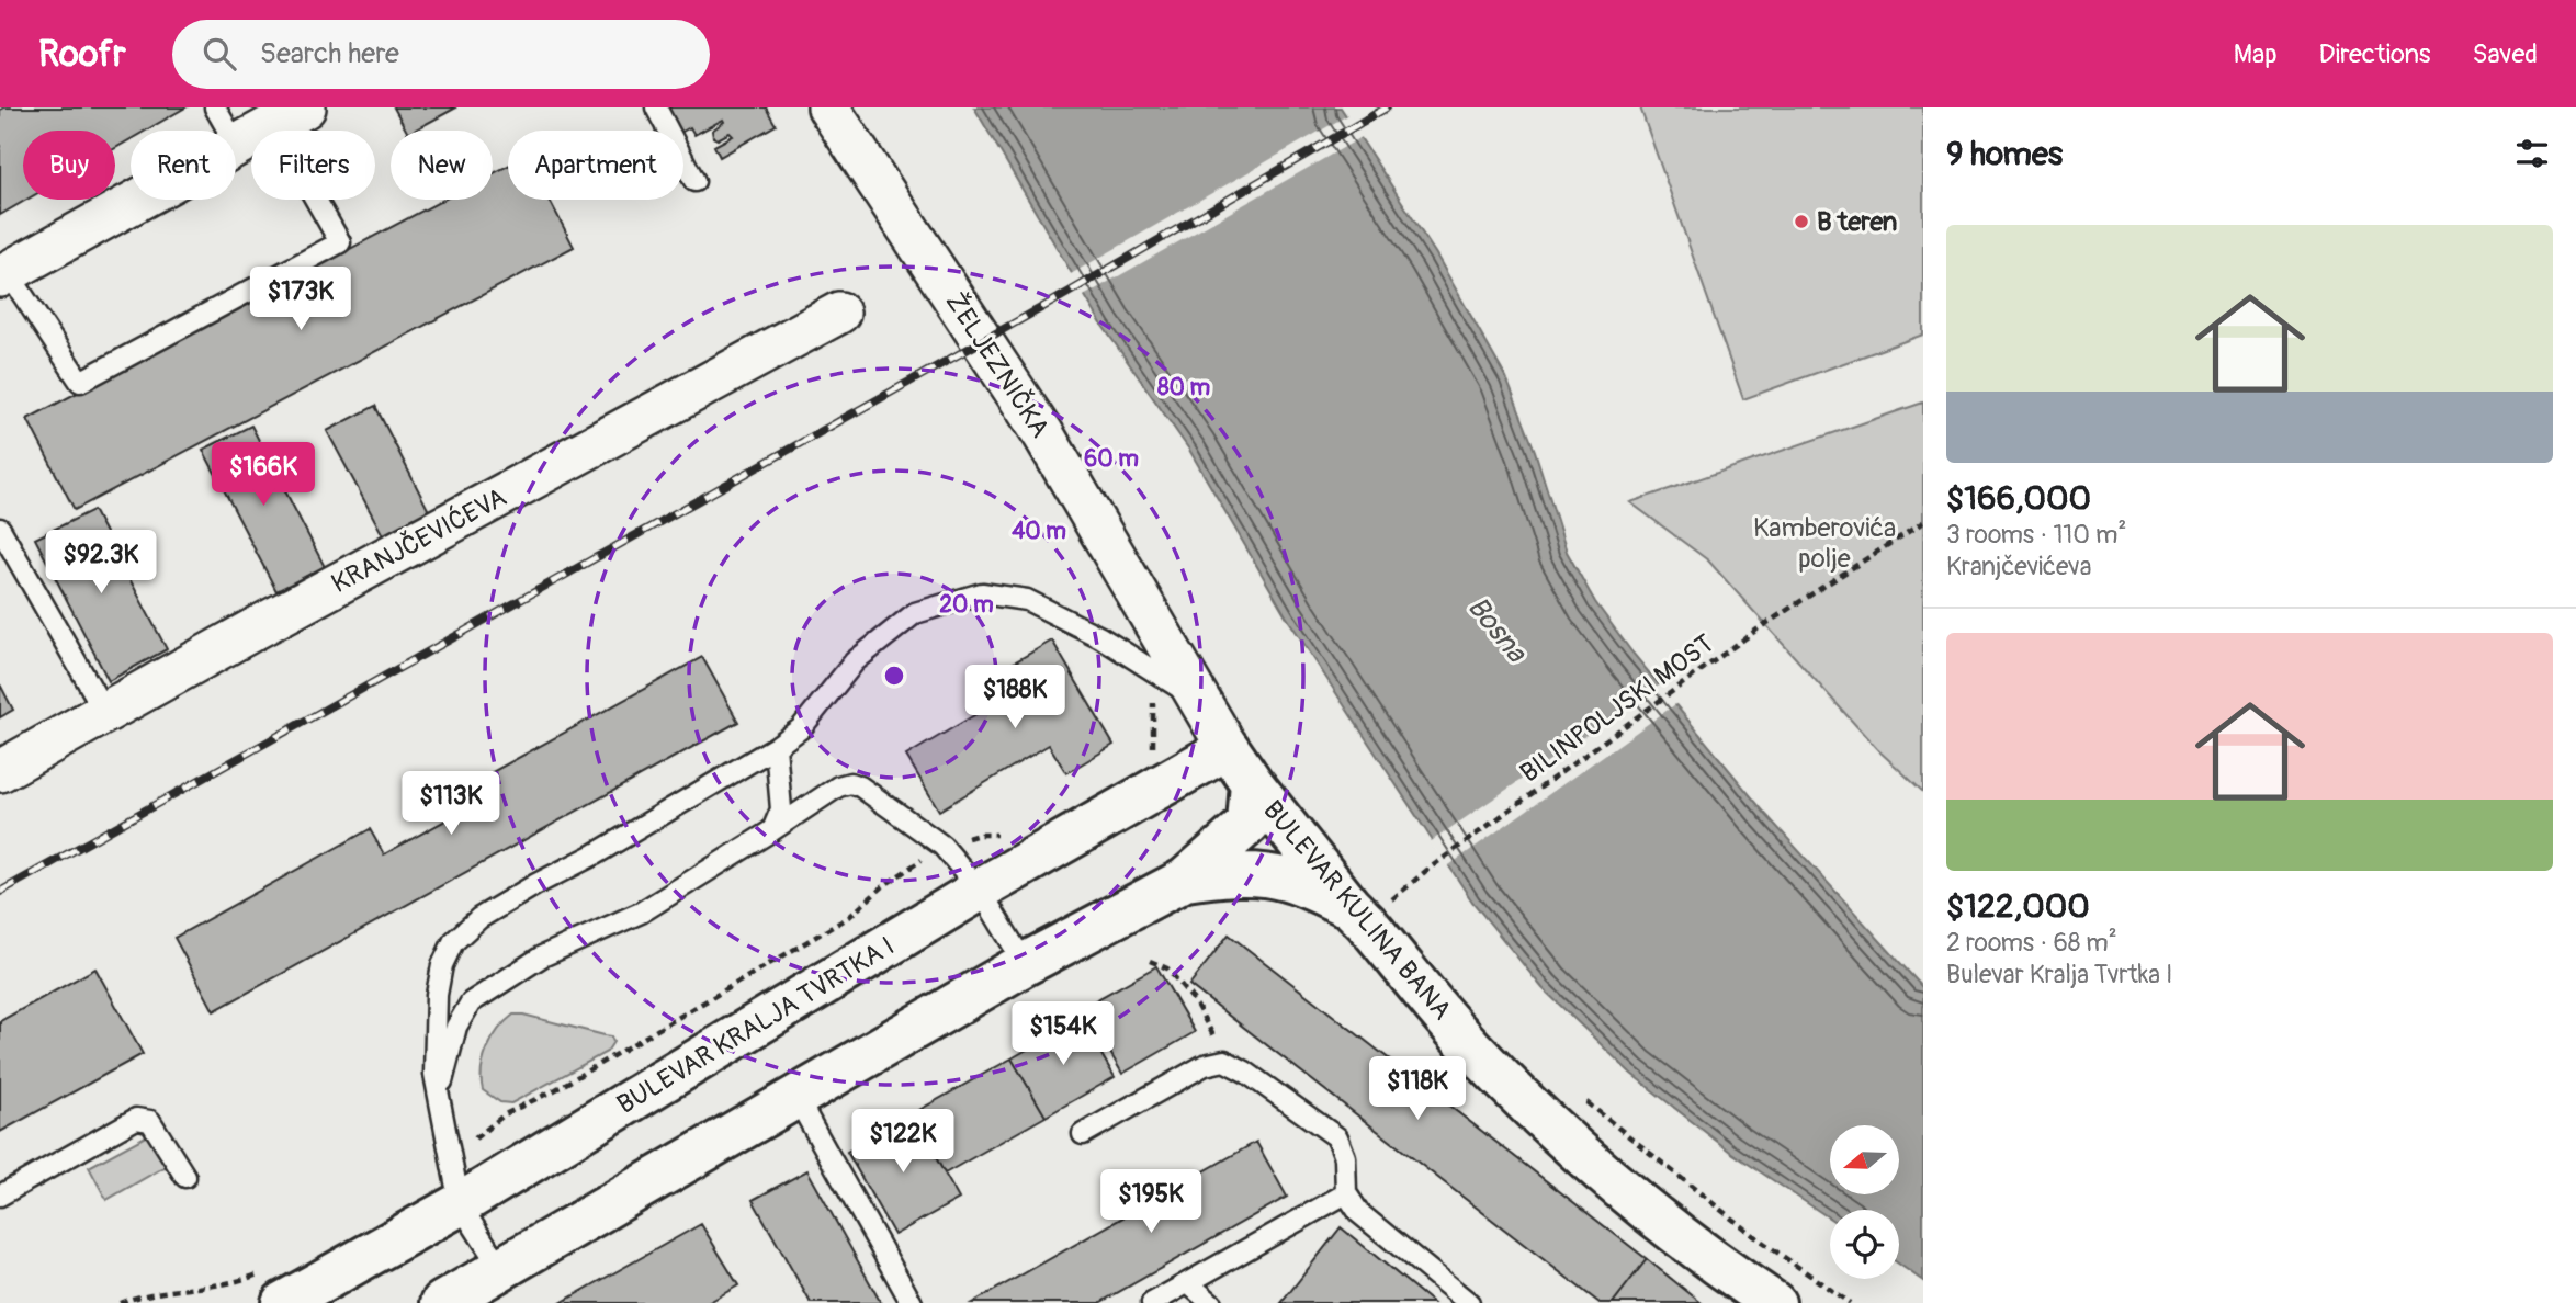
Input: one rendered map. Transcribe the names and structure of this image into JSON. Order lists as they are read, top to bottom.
{
  "streets": {
    "street": [
      "ŽELJEZNIČKA",
      "KRANJČEVIĆEVA",
      "BULEVAR KULINA BANA",
      "BULEVAR KRALJA TVRTKA I"
    ],
    "path": ["BILINPOLJSKI MOST"]
  },
  "crossings": [
    ["ŽELJEZNIČKA", "BULEVAR KULINA BANA"],
    ["ŽELJEZNIČKA", "BULEVAR KRALJA TVRTKA I"],
    ["BULEVAR KULINA BANA", "BULEVAR KRALJA TVRTKA I"]
  ],
  "water": ["Bosna"],
  "parks": ["Kamberovića polje"],
  "places": ["B teren"],
  "north": "left",
  "page": {
    "header": "Roofr",
    "search": "Search here",
    "nav": ["Map", "Directions", "Saved"],
    "heading": "9 homes",
    "chip": [
      "Buy",
      "Rent",
      "Filters",
      "New",
      "Apartment"
    ],
    "list": [
      {
        "name": "$166,000",
        "note": "3 rooms · 110 m² · Kranjčevićeva"
      },
      {
        "name": "$122,000",
        "note": "2 rooms · 68 m² · Bulevar Kralja Tvrtka I"
      }
    ],
    "price": [
      "$173K",
      "$166K",
      "$92.3K",
      "$188K",
      "$113K",
      "$154K",
      "$118K",
      "$122K",
      "$195K"
    ]
  },
  "rings": [
    "80 m",
    "60 m",
    "40 m",
    "20 m"
  ]
}
